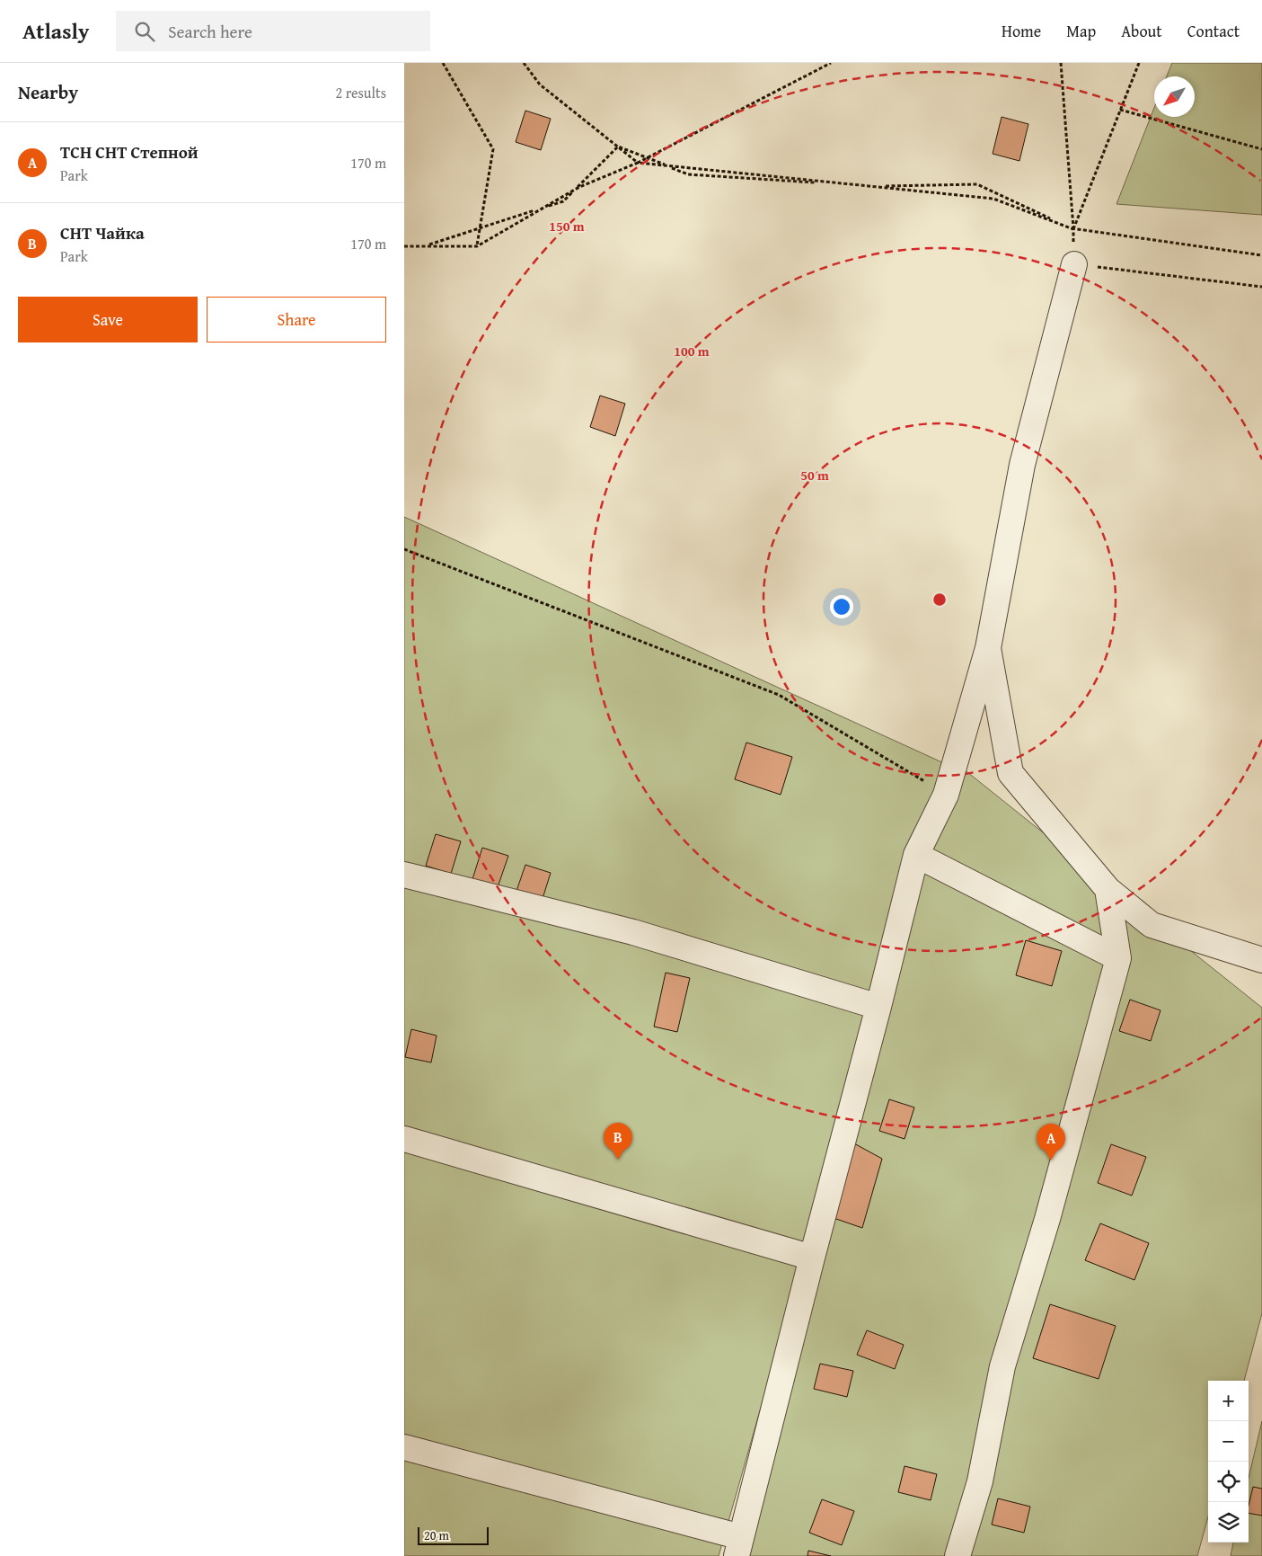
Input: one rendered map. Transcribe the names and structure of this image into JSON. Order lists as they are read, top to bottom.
{
  "scale_bar": "20 m",
  "north": "bottom left",
  "page": {
    "header": "Atlasly",
    "search": "Search here",
    "nav": [
      "Home",
      "Map",
      "About",
      "Contact"
    ],
    "heading": ["Nearby", "2 results"],
    "list": [
      {
        "mark": "A",
        "name": "ТСН СНТ Степной",
        "note": "Park",
        "value": "170 m"
      },
      {
        "mark": "B",
        "name": "СНТ Чайка",
        "note": "Park",
        "value": "170 m"
      }
    ],
    "buttons": ["Save", "Share"],
    "pins": ["B", "A"],
    "map_buttons": ["+", "−"],
    "scale": "20 m"
  },
  "rings": ["150 m", "100 m", "50 m"]
}
